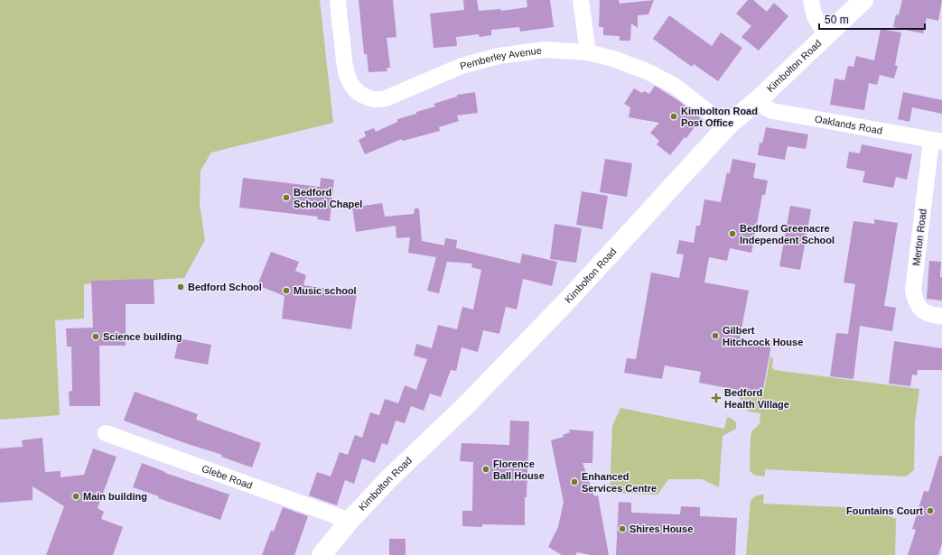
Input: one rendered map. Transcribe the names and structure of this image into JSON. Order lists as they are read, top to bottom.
{
  "streets": {
    "main road": ["Kimbolton Road"],
    "street": [
      "Pemberley Avenue",
      "Oaklands Road",
      "Merton Road",
      "Glebe Road"
    ]
  },
  "crossings": [
    ["Pemberley Avenue", "Kimbolton Road"],
    ["Kimbolton Road", "Oaklands Road"],
    ["Kimbolton Road", "Glebe Road"],
    ["Oaklands Road", "Merton Road"]
  ],
  "places": {
    "other": [
      "Kimbolton Road Post Office",
      "Bedford School Chapel",
      "Bedford Greenacre Independent School",
      "Bedford School",
      "Music school",
      "Gilbert Hitchcock House",
      "Science building",
      "Florence Ball House",
      "Enhanced Services Centre",
      "Main building",
      "Fountains Court",
      "Shires House"
    ],
    "health": ["Bedford Health Village"]
  },
  "scale_bar": "50 m"
}
